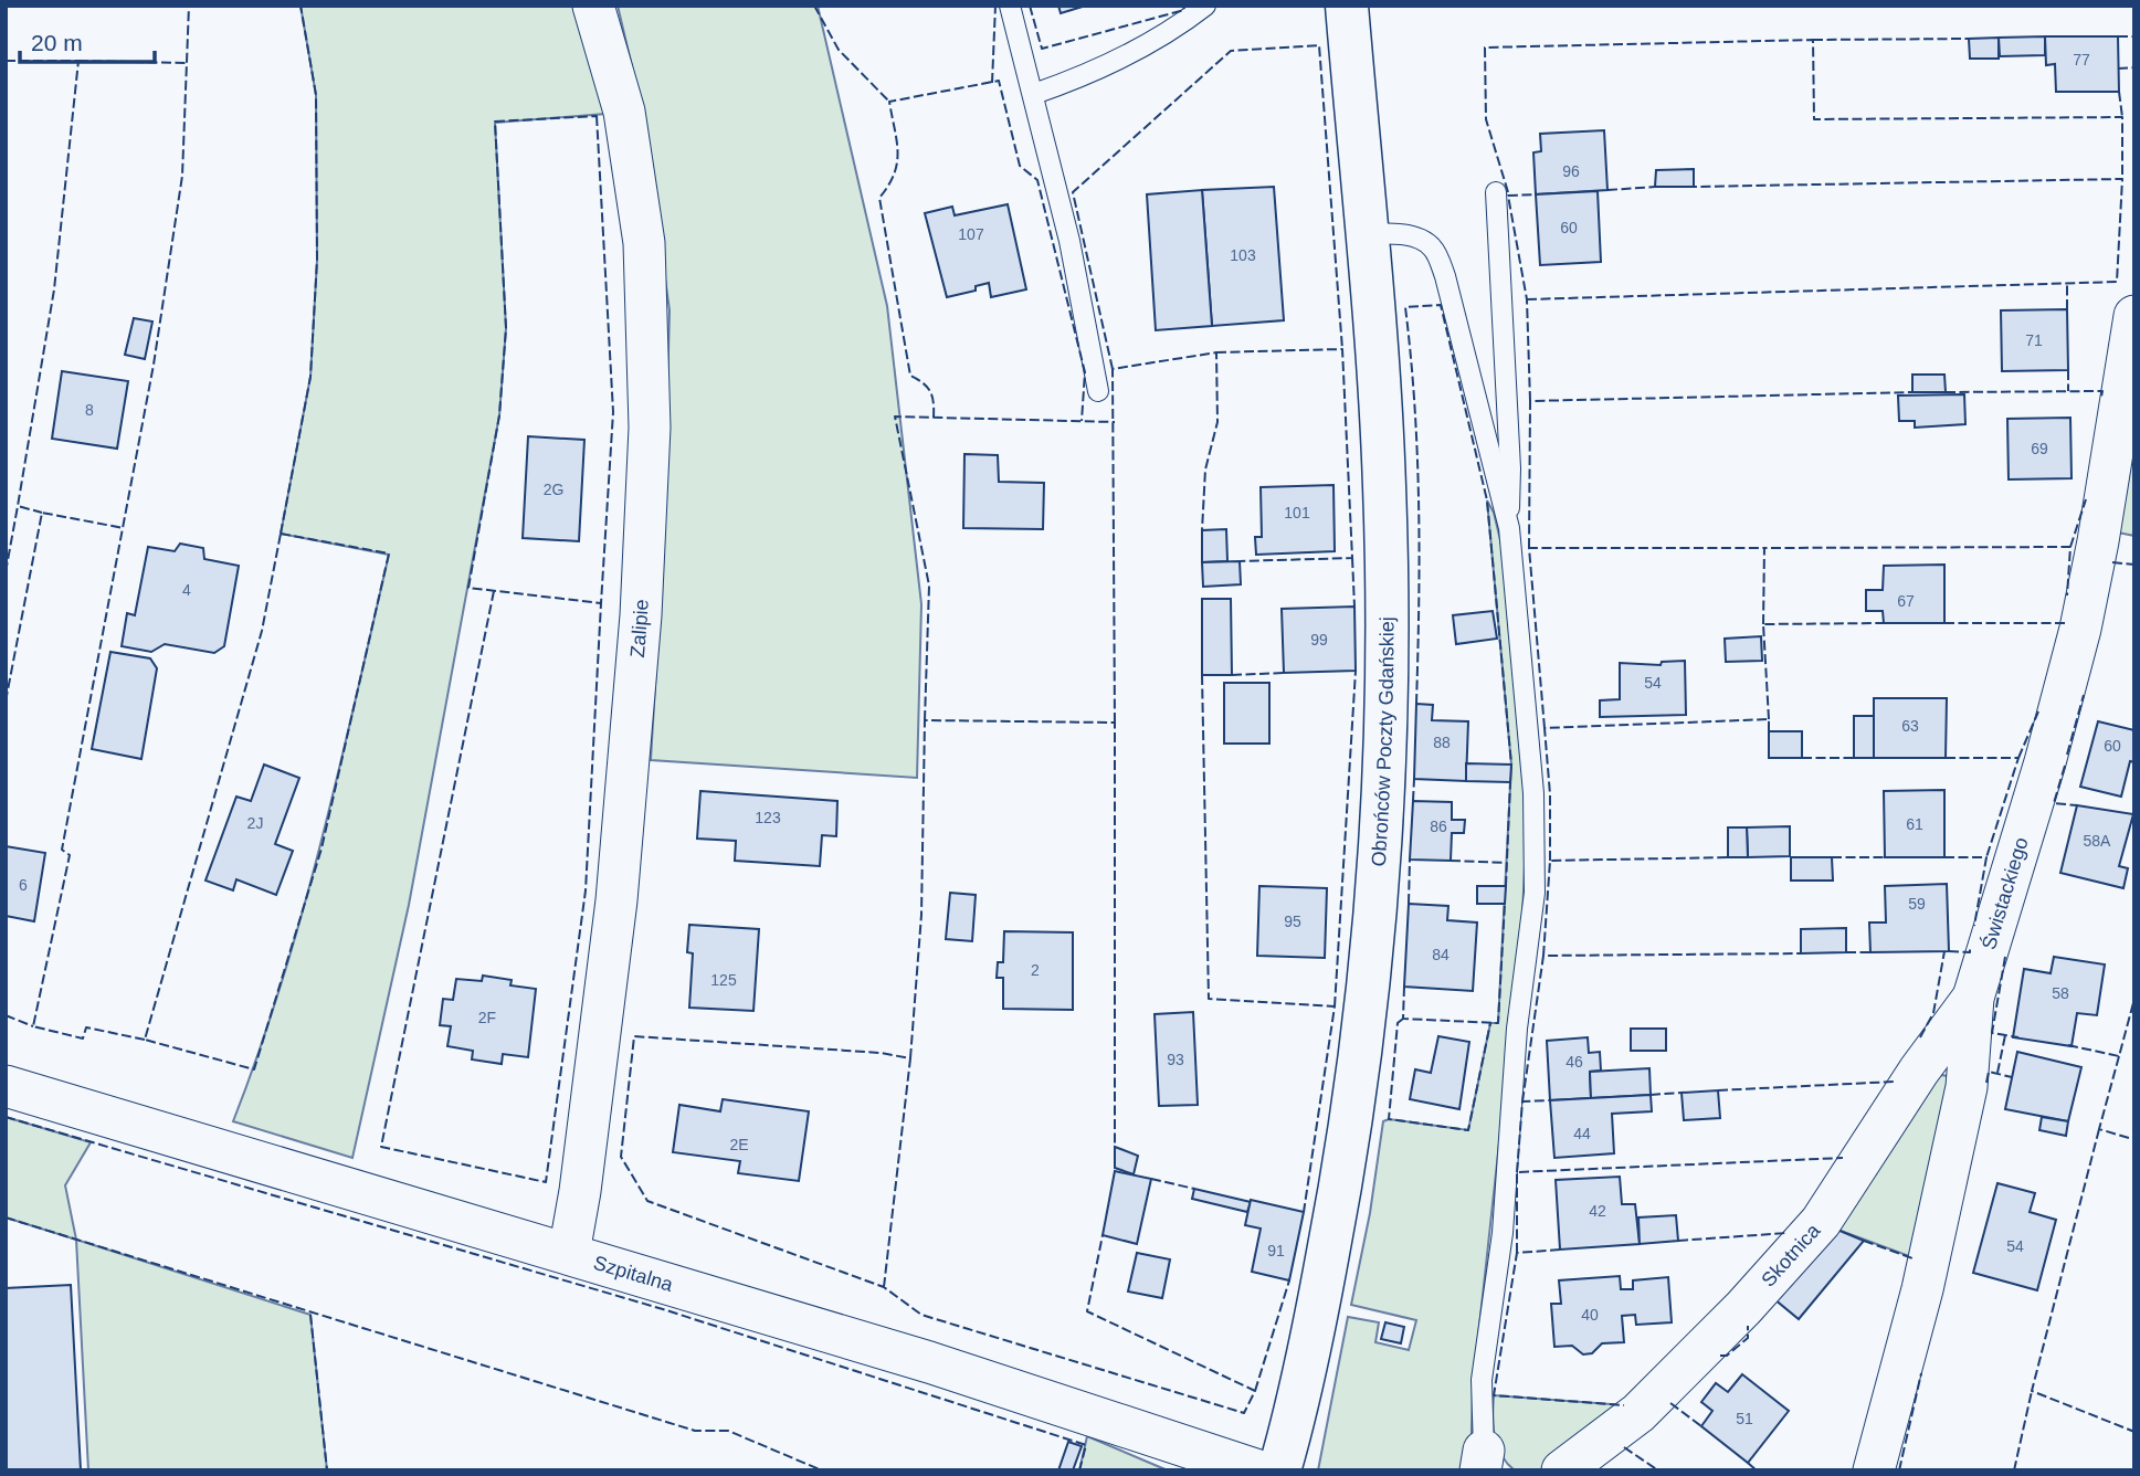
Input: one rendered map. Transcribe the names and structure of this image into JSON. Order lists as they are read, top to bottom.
{
  "streets": {
    "street": [
      "Zalipie",
      "Obrońców Poczty Gdańskiej",
      "Świstackiego",
      "Skotnica",
      "Szpitalna"
    ]
  },
  "crossings": [
    ["Zalipie", "Szpitalna"],
    ["Świstackiego", "Skotnica"]
  ],
  "house_numbers": [
    "77",
    "96",
    "60",
    "107",
    "103",
    "71",
    "8",
    "69",
    "2G",
    "101",
    "4",
    "67",
    "99",
    "54",
    "63",
    "88",
    "60",
    "123",
    "2J",
    "61",
    "86",
    "58A",
    "6",
    "59",
    "95",
    "84",
    "2",
    "125",
    "58",
    "2F",
    "93",
    "46",
    "44",
    "2E",
    "42",
    "54",
    "91",
    "40",
    "51"
  ],
  "scale_bar": "20 m"
}
